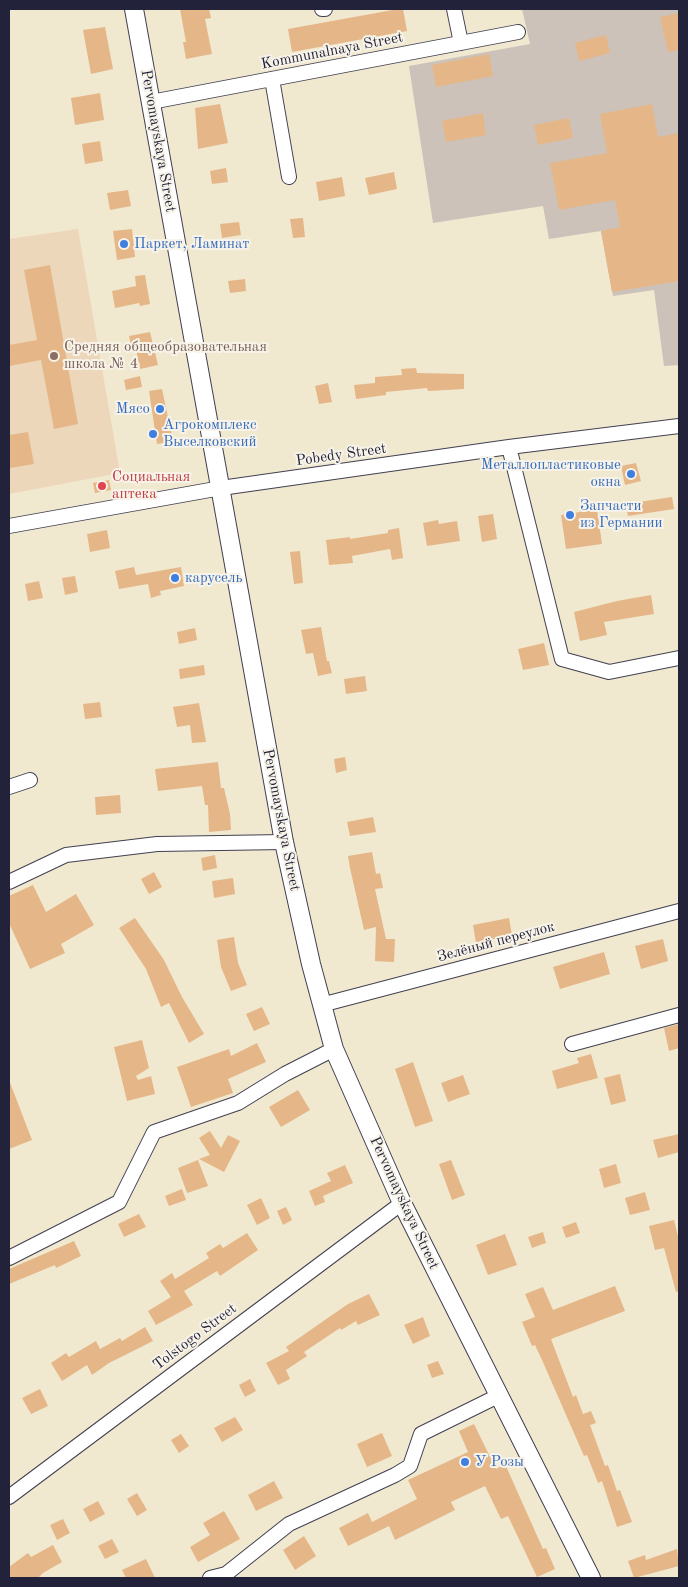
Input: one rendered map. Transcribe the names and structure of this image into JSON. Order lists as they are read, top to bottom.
{
  "streets": {
    "main road": ["Pervomayskaya Street"],
    "street": [
      "Kommunalnaya Street",
      "Pobedy Street",
      "Зелёный переулок",
      "Tolstogo Street"
    ]
  },
  "crossings": [
    ["Kommunalnaya Street", "Pervomayskaya Street"],
    ["Pervomayskaya Street", "Pobedy Street"],
    ["Pervomayskaya Street", "Зелёный переулок"],
    ["Pervomayskaya Street", "Tolstogo Street"]
  ],
  "places": [
    "Паркет, Ламинат",
    "Средняя общеобразовательная школа № 4",
    "Мясо",
    "Агрокомплекс Выселковский",
    "Металлопластиковые окна",
    "Социальная аптека",
    "Запчасти из Германии",
    "карусель",
    "У Розы"
  ]
}
